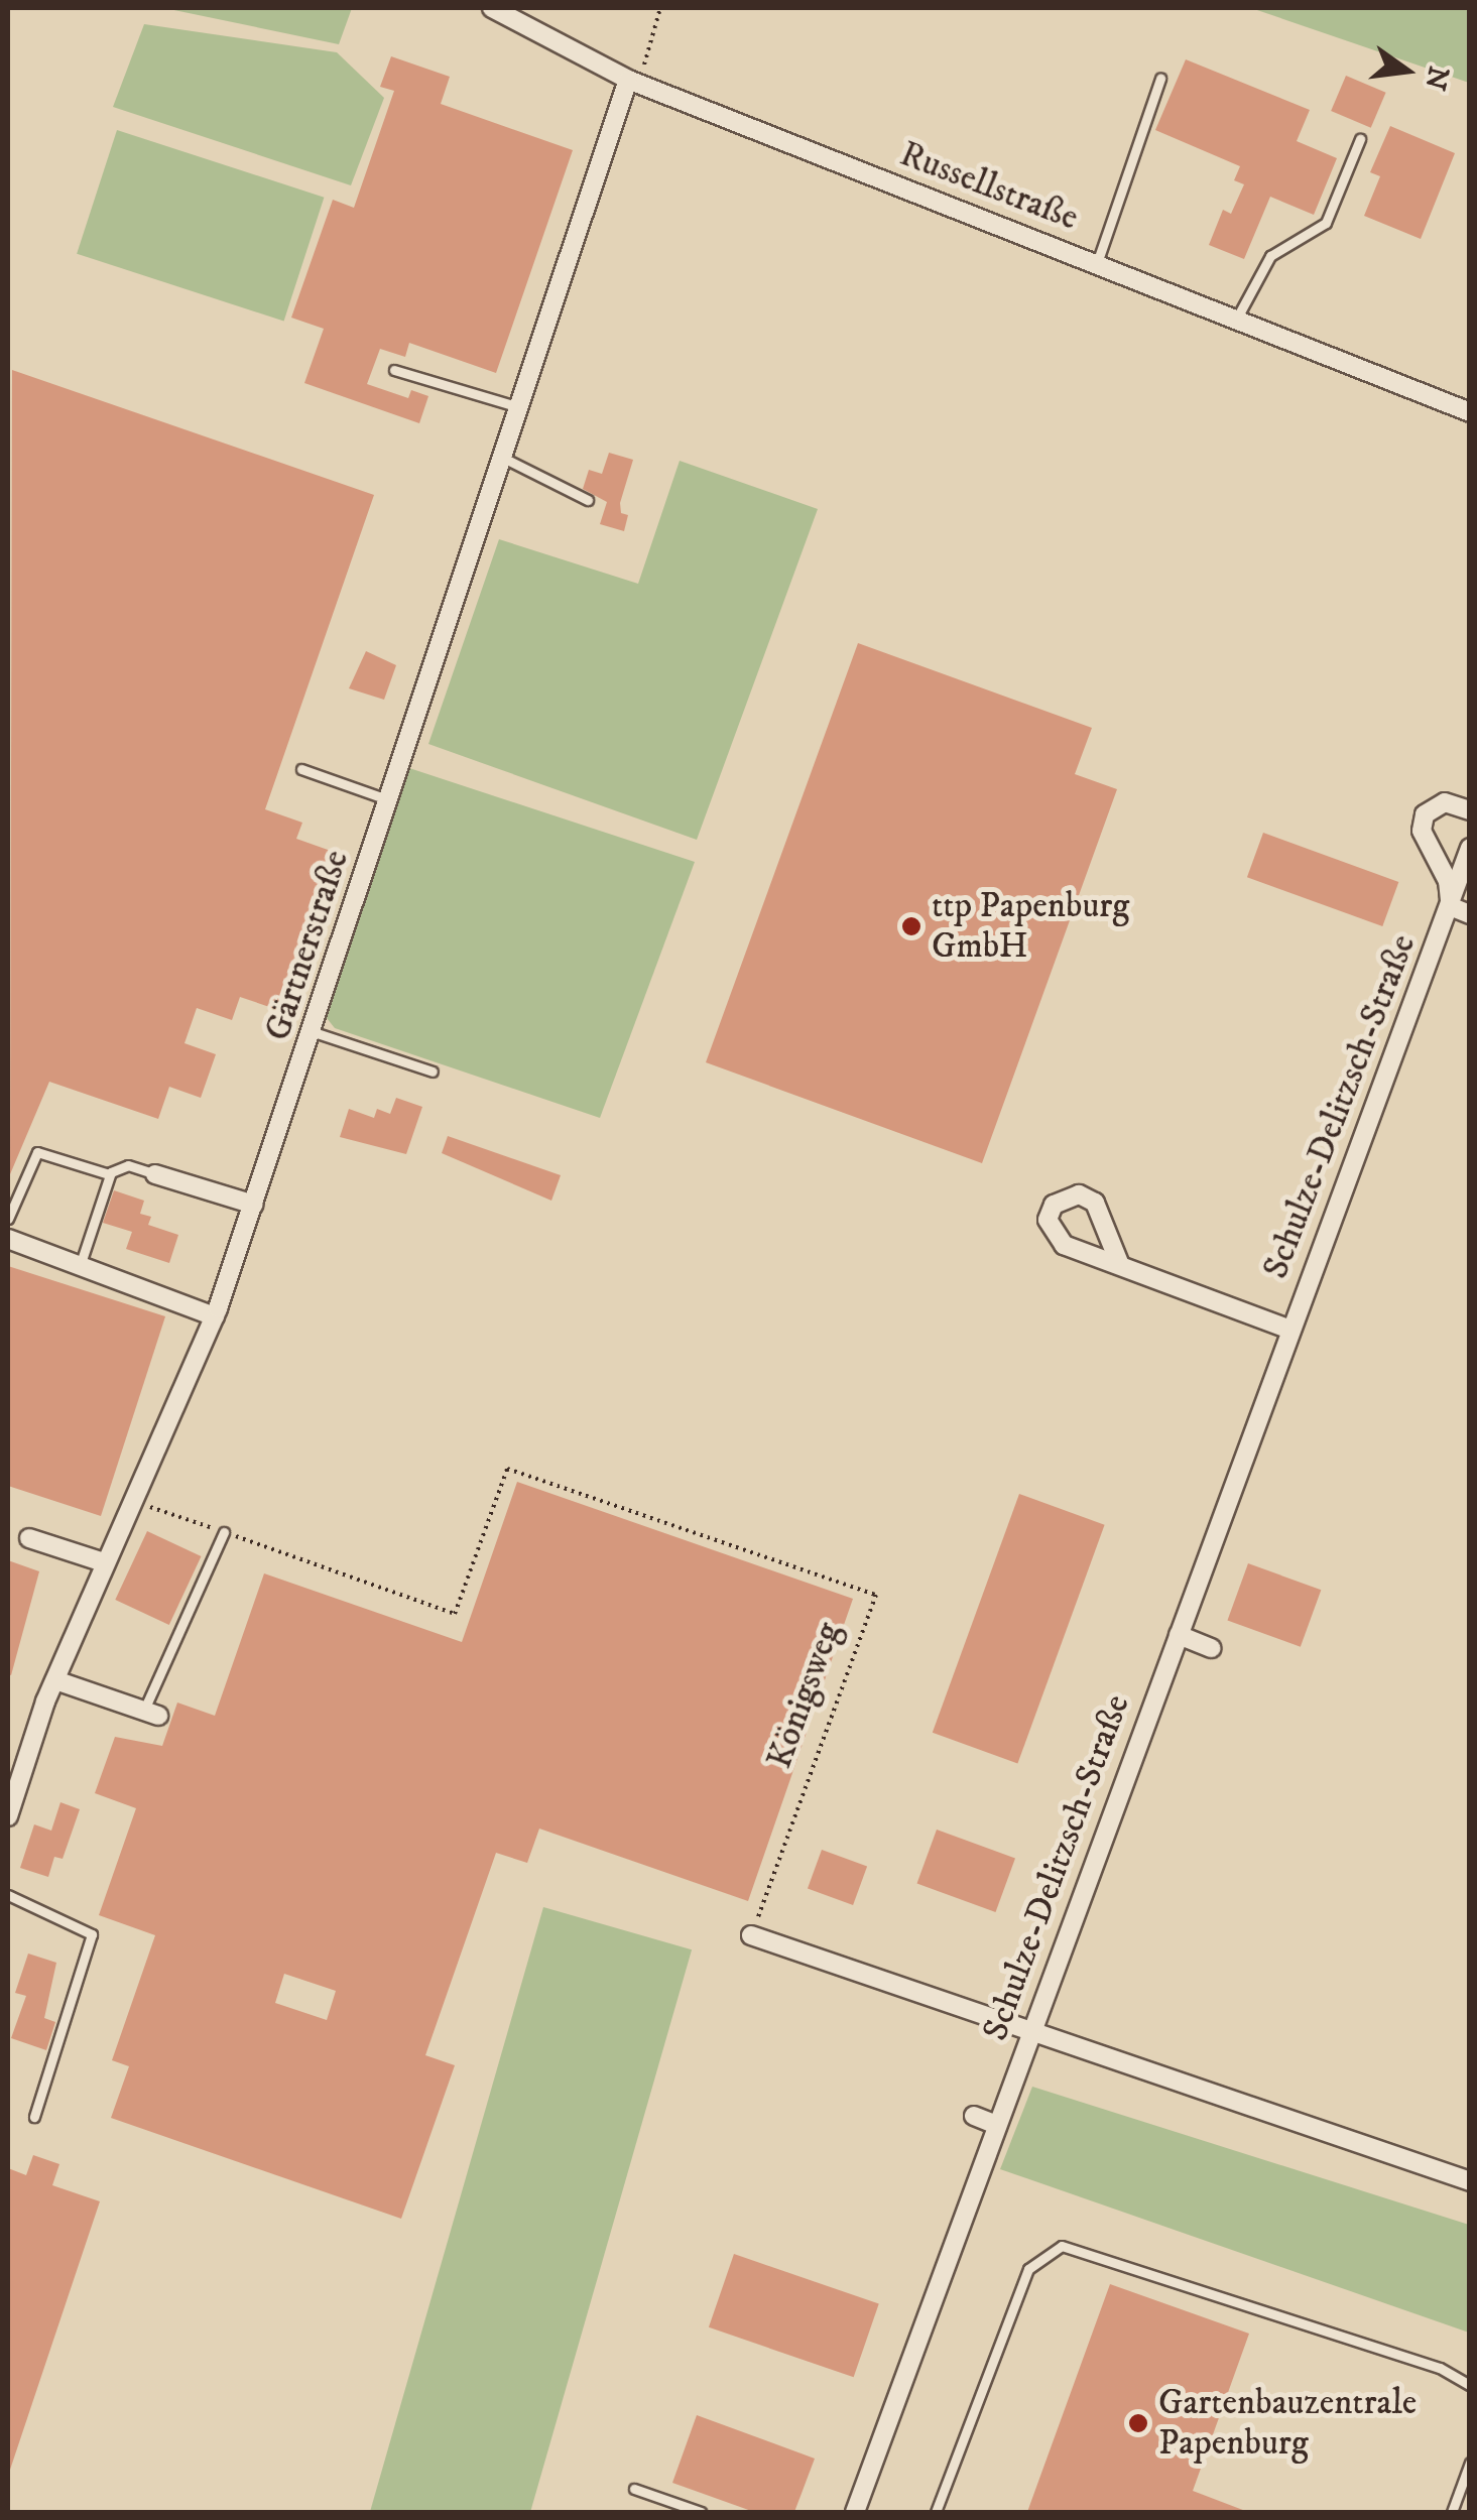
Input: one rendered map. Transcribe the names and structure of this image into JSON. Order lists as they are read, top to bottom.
{
  "streets": {
    "street": ["Russellstraße", "Gärtnerstraße", "Schulze-Delitzsch-Straße"],
    "path": ["Königsweg"]
  },
  "crossings": [
    ["Russellstraße", "Gärtnerstraße"],
    ["Gärtnerstraße", "Königsweg"]
  ],
  "places": ["ttp Papenburg GmbH", "Gartenbauzentrale Papenburg"],
  "north": "right"
}
